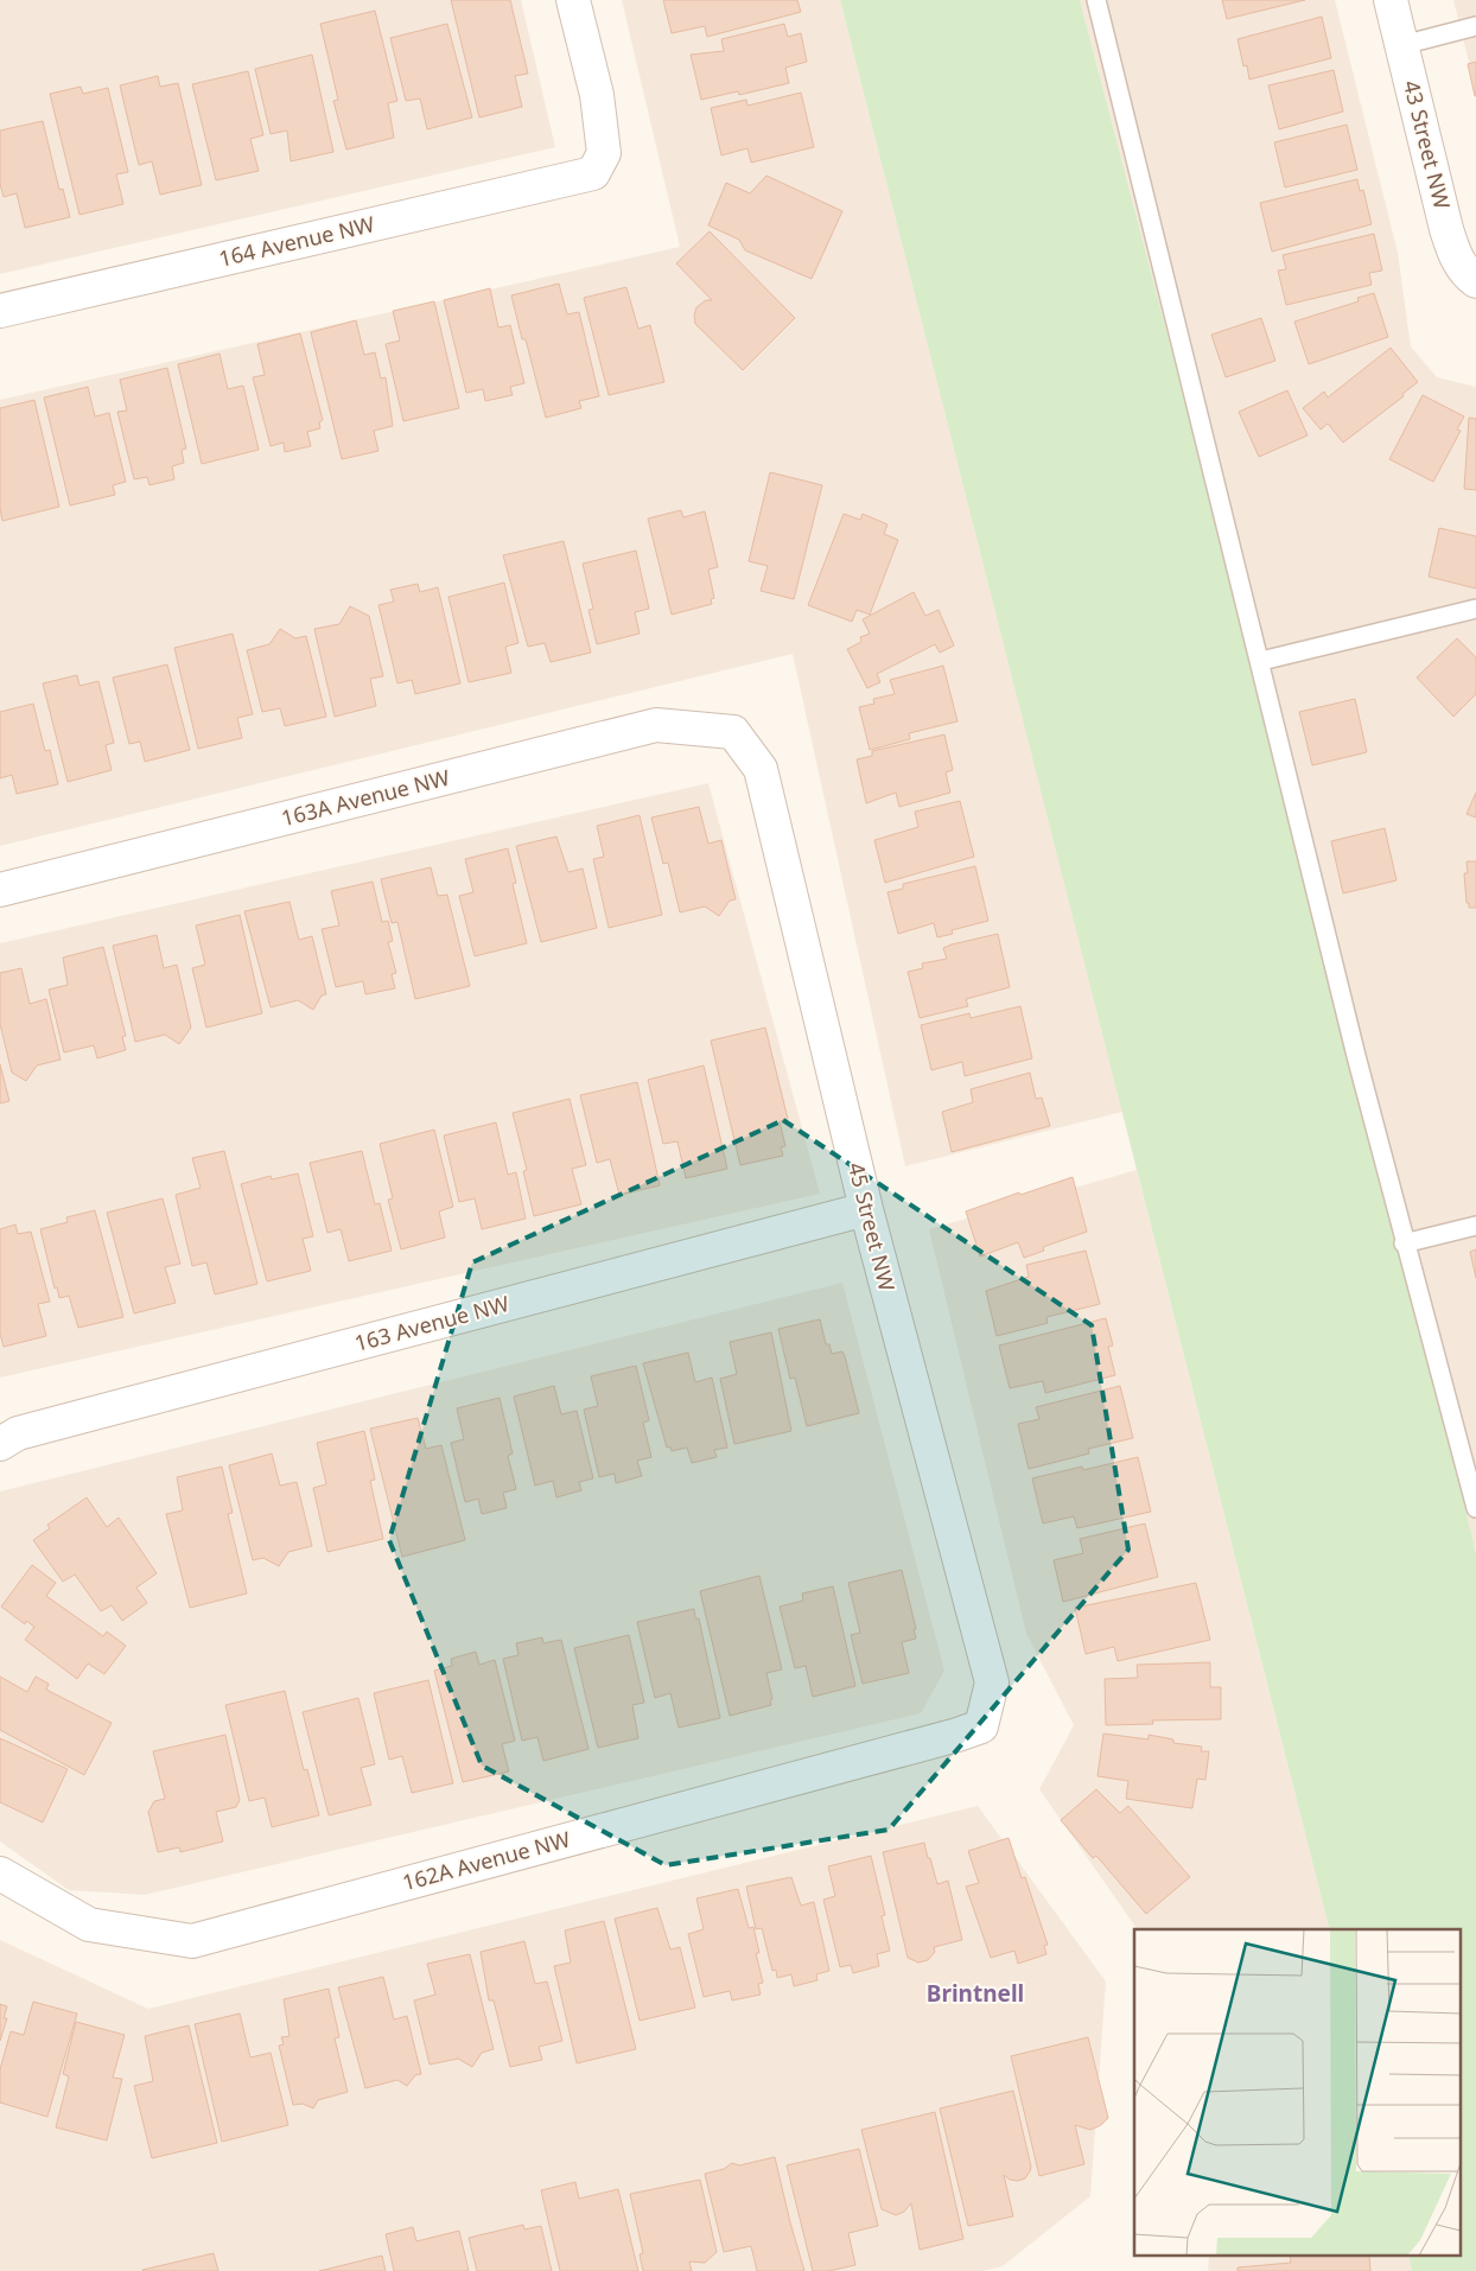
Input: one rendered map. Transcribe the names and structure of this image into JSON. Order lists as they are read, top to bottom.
{
  "streets": {
    "street": [
      "43 Street NW",
      "164 Avenue NW",
      "163A Avenue NW",
      "45 Street NW",
      "163 Avenue NW",
      "162A Avenue NW"
    ]
  },
  "crossings": [
    ["163A Avenue NW", "45 Street NW"],
    ["45 Street NW", "163 Avenue NW"],
    ["45 Street NW", "162A Avenue NW"]
  ],
  "districts": ["Brintnell"]
}
